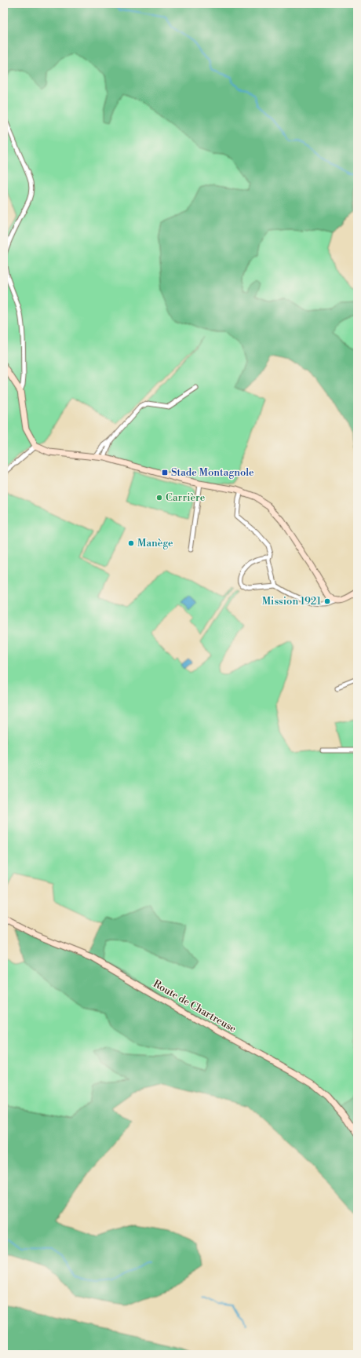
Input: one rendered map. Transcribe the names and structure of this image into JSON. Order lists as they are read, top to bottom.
{
  "streets": {
    "street": ["Route de Chartreuse"]
  },
  "places": {
    "transit": ["Stade Montagnole"],
    "other": ["Carrière", "Manège", "Mission 1921"]
  }
}
